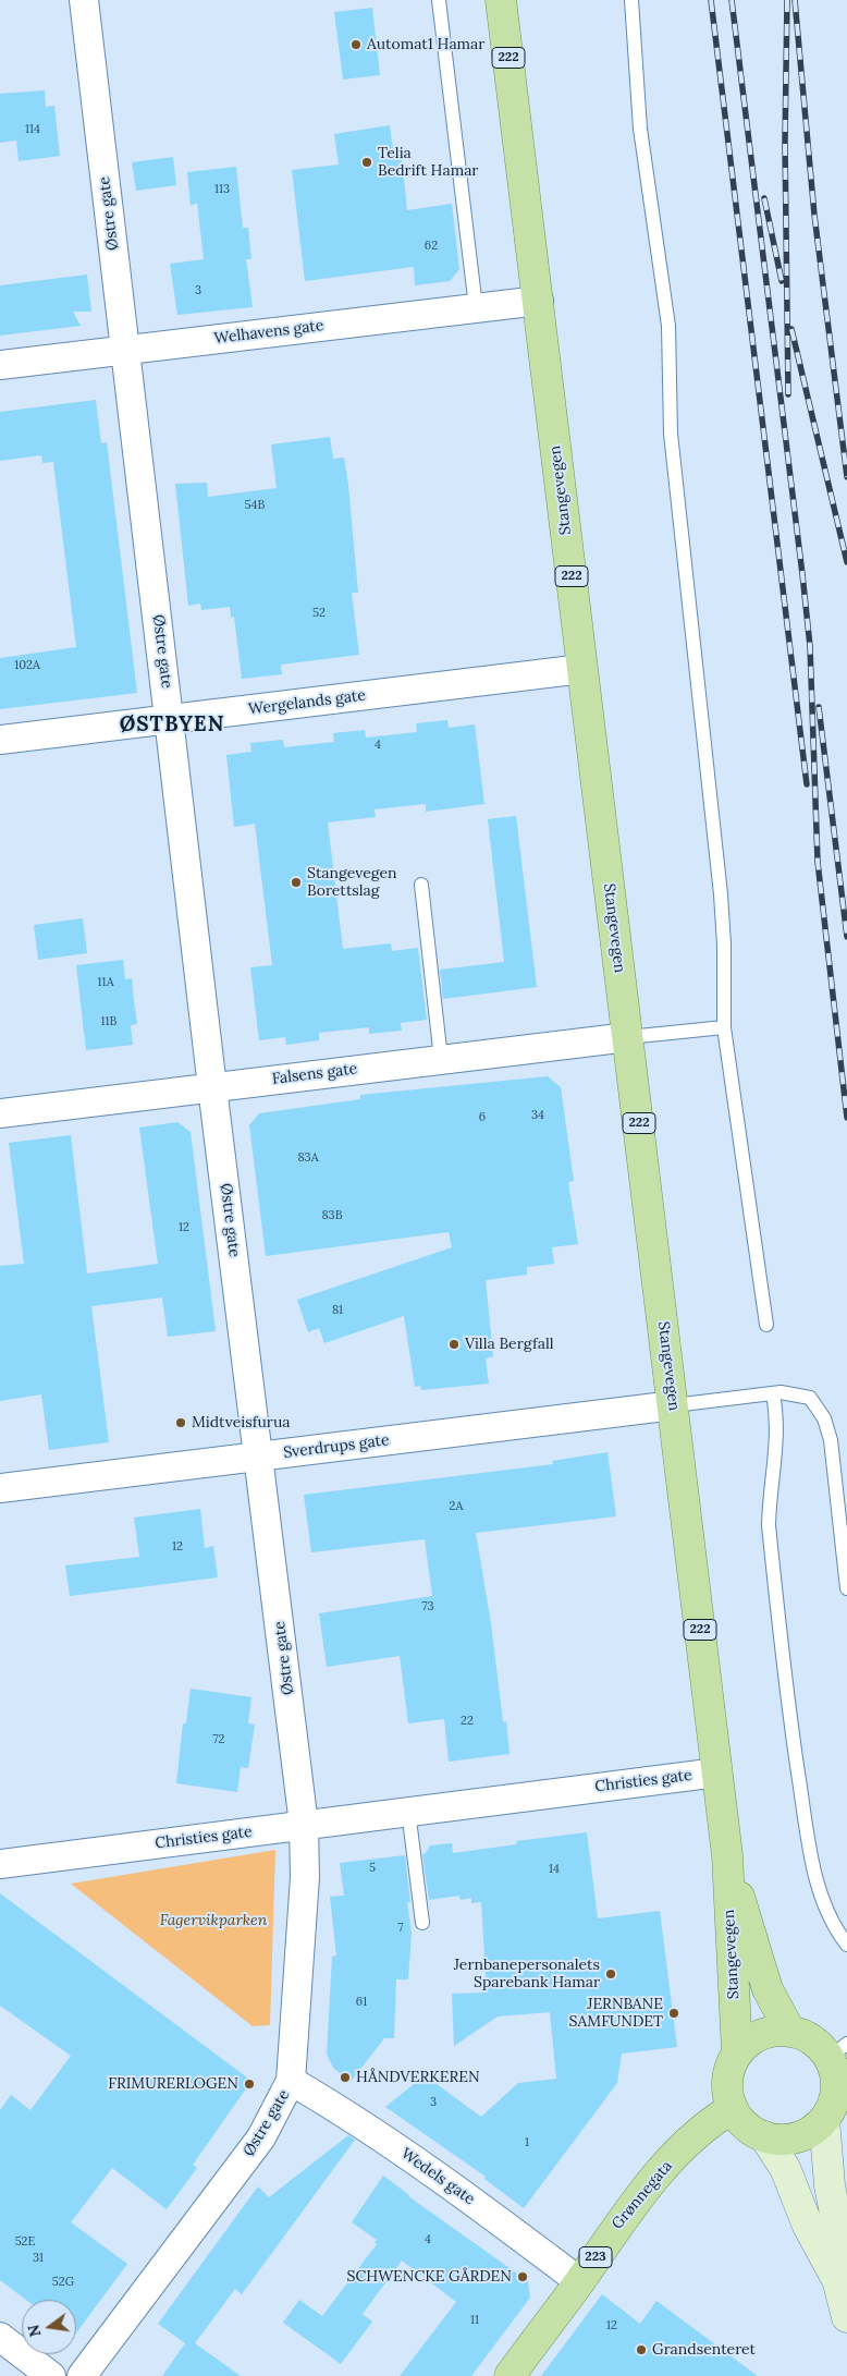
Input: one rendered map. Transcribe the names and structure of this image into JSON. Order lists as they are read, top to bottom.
{
  "streets": {
    "main road": [
      "222",
      "Stangevegen",
      "Grønnegata",
      "223"
    ],
    "street": [
      "Østre gate",
      "Welhavens gate",
      "Wergelands gate",
      "Falsens gate",
      "Sverdrups gate",
      "Christies gate",
      "Wedels gate"
    ]
  },
  "crossings": [
    ["222", "Stangevegen"],
    ["222", "Grønnegata"],
    ["Østre gate", "Welhavens gate"],
    ["Østre gate", "Wergelands gate"],
    ["Østre gate", "Falsens gate"],
    ["Østre gate", "Sverdrups gate"],
    ["Østre gate", "Christies gate"],
    ["Østre gate", "Wedels gate"],
    ["Welhavens gate", "Stangevegen"],
    ["Stangevegen", "Wergelands gate"],
    ["Stangevegen", "Falsens gate"],
    ["Stangevegen", "Sverdrups gate"],
    ["Stangevegen", "Christies gate"],
    ["Stangevegen", "Grønnegata"],
    ["Wedels gate", "Grønnegata"]
  ],
  "districts": ["ØSTBYEN"],
  "parks": ["Fagervikparken"],
  "places": [
    "Automat1 Hamar",
    "Telia Bedrift Hamar",
    "Stangevegen Borettslag",
    "Villa Bergfall",
    "Midtveisfurua",
    "Jernbanepersonalets Sparebank Hamar",
    "JERNBANE SAMFUNDET",
    "HÅNDVERKEREN",
    "FRIMURERLOGEN",
    "SCHWENCKE GÅRDEN",
    "Grandsenteret"
  ],
  "house_numbers": [
    "114",
    "113",
    "62",
    "3",
    "54B",
    "52",
    "102A",
    "4",
    "11A",
    "11B",
    "34",
    "6",
    "83A",
    "83B",
    "12",
    "81",
    "2A",
    "12",
    "73",
    "22",
    "72",
    "5",
    "14",
    "7",
    "61",
    "3",
    "1",
    "4",
    "52E",
    "31",
    "52G",
    "11",
    "12"
  ],
  "north": "left"
}
